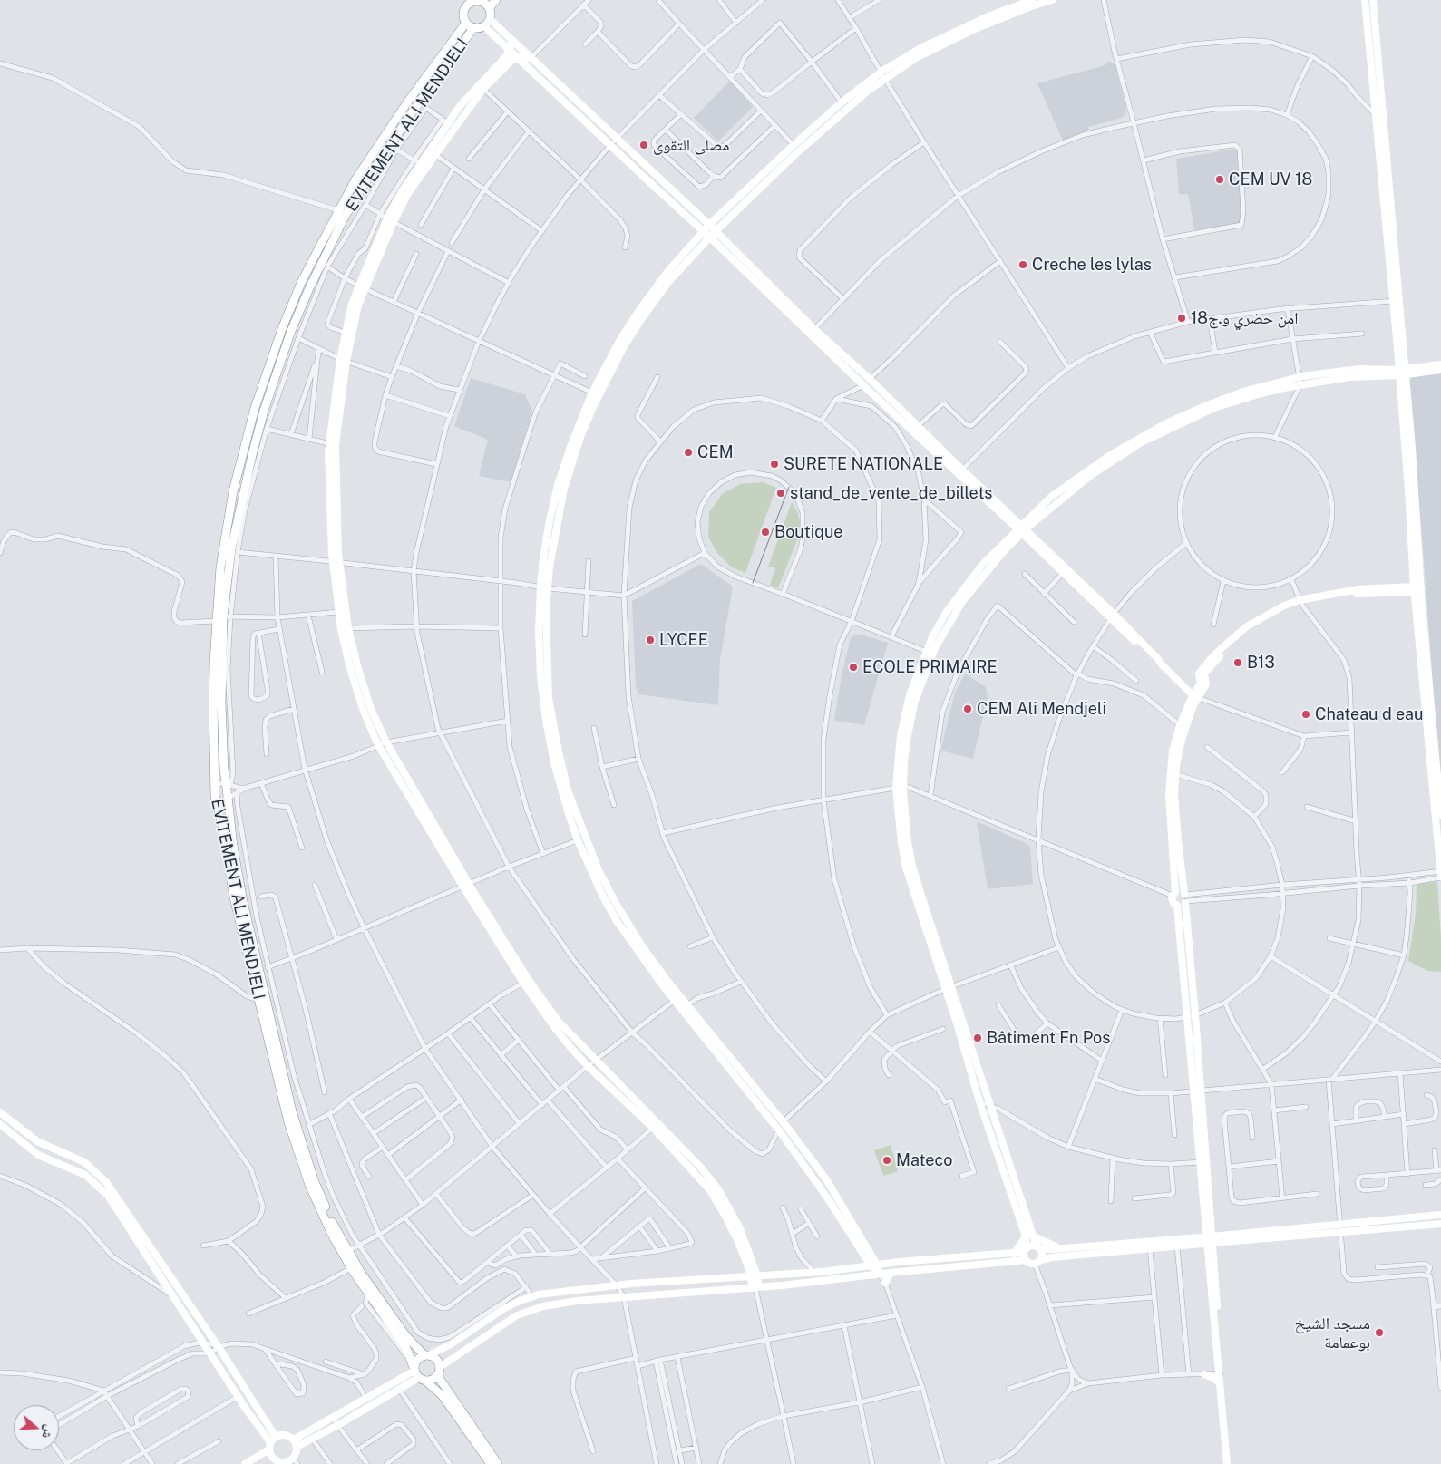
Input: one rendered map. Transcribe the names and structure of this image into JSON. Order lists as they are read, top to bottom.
{
  "streets": {
    "highway": ["EVITEMENT ALI MENDJELI"]
  },
  "places": [
    "مصلى التقوى",
    "CEM UV 18",
    "Creche les lylas",
    "امن حضري و.ج18",
    "CEM",
    "SURETE NATIONALE",
    "stand_de_vente_de_billets",
    "Boutique",
    "LYCEE",
    "B13",
    "ECOLE PRIMAIRE",
    "CEM Ali Mendjeli",
    "Chateau d eau",
    "Bâtiment Fn Pos",
    "Mateco",
    "مسجد الشيخ بوعمامة"
  ],
  "north": "right"
}
